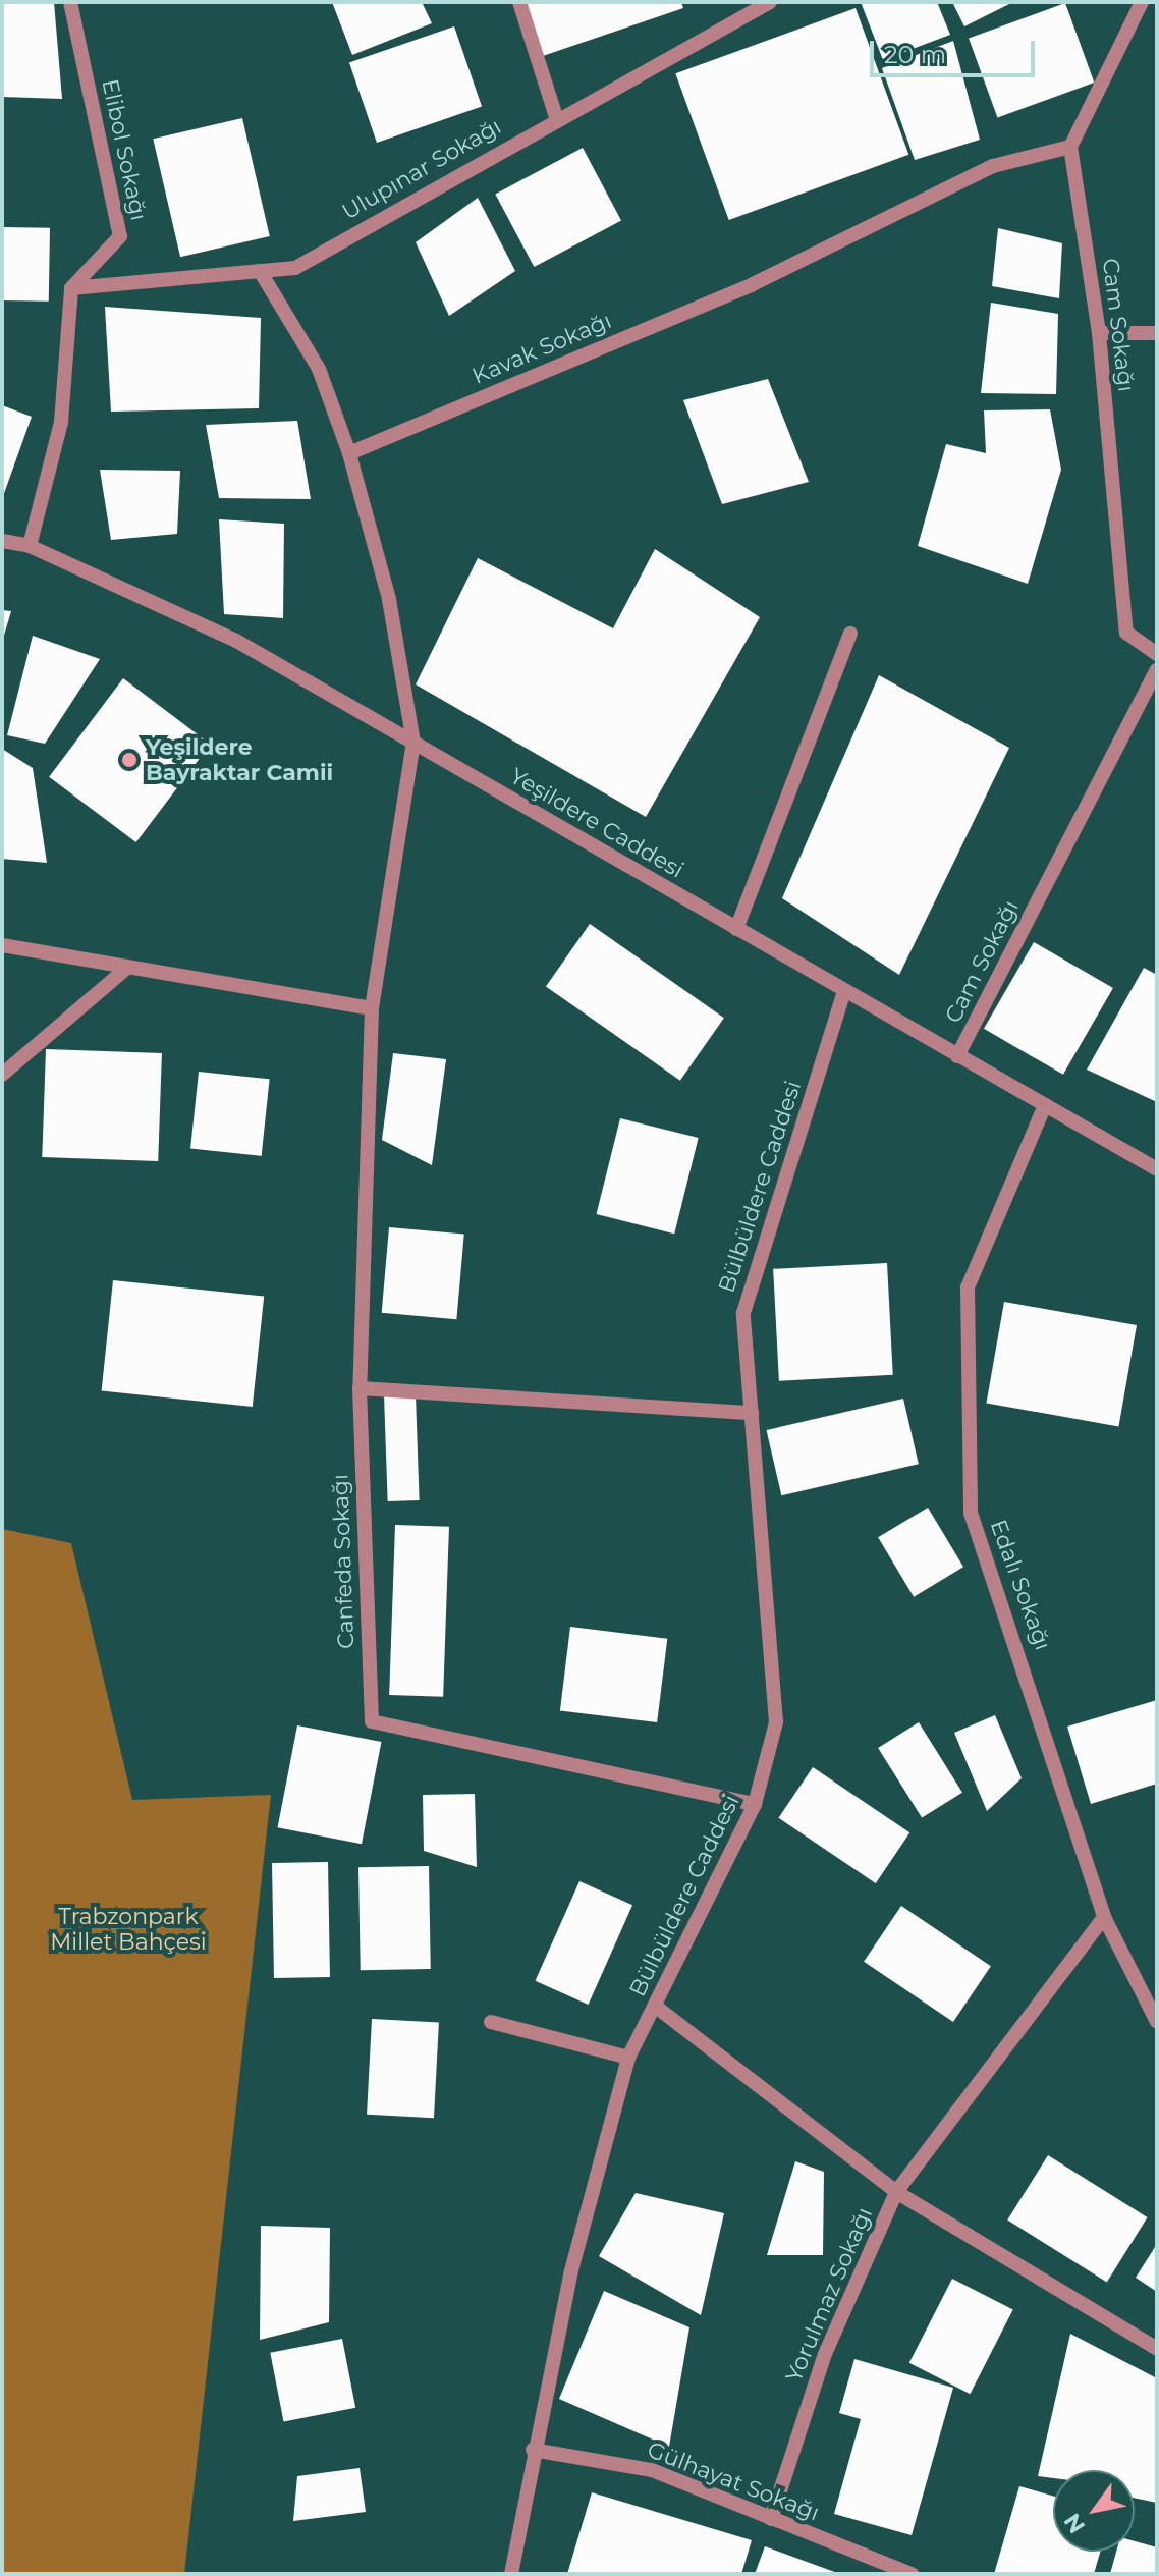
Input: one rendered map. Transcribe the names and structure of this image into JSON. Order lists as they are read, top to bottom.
{
  "streets": {
    "street": [
      "Elibol Sokağı",
      "Ulupınar Sokağı",
      "Cam Sokağı",
      "Kavak Sokağı",
      "Yeşildere Caddesi",
      "Bülbüldere Caddesi",
      "Canfeda Sokağı",
      "Edalı Sokağı",
      "Yorulmaz Sokağı",
      "Gülhayat Sokağı"
    ]
  },
  "crossings": [
    ["Elibol Sokağı", "Ulupınar Sokağı"],
    ["Cam Sokağı", "Kavak Sokağı"],
    ["Cam Sokağı", "Yeşildere Caddesi"],
    ["Yeşildere Caddesi", "Bülbüldere Caddesi"],
    ["Yeşildere Caddesi", "Canfeda Sokağı"],
    ["Yeşildere Caddesi", "Edalı Sokağı"],
    ["Bülbüldere Caddesi", "Canfeda Sokağı"],
    ["Bülbüldere Caddesi", "Gülhayat Sokağı"],
    ["Yorulmaz Sokağı", "Gülhayat Sokağı"]
  ],
  "parks": ["Trabzonpark Millet Bahçesi"],
  "places": ["Yeşildere Bayraktar Camii"],
  "scale_bar": "20 m",
  "north": "bottom left"
}
